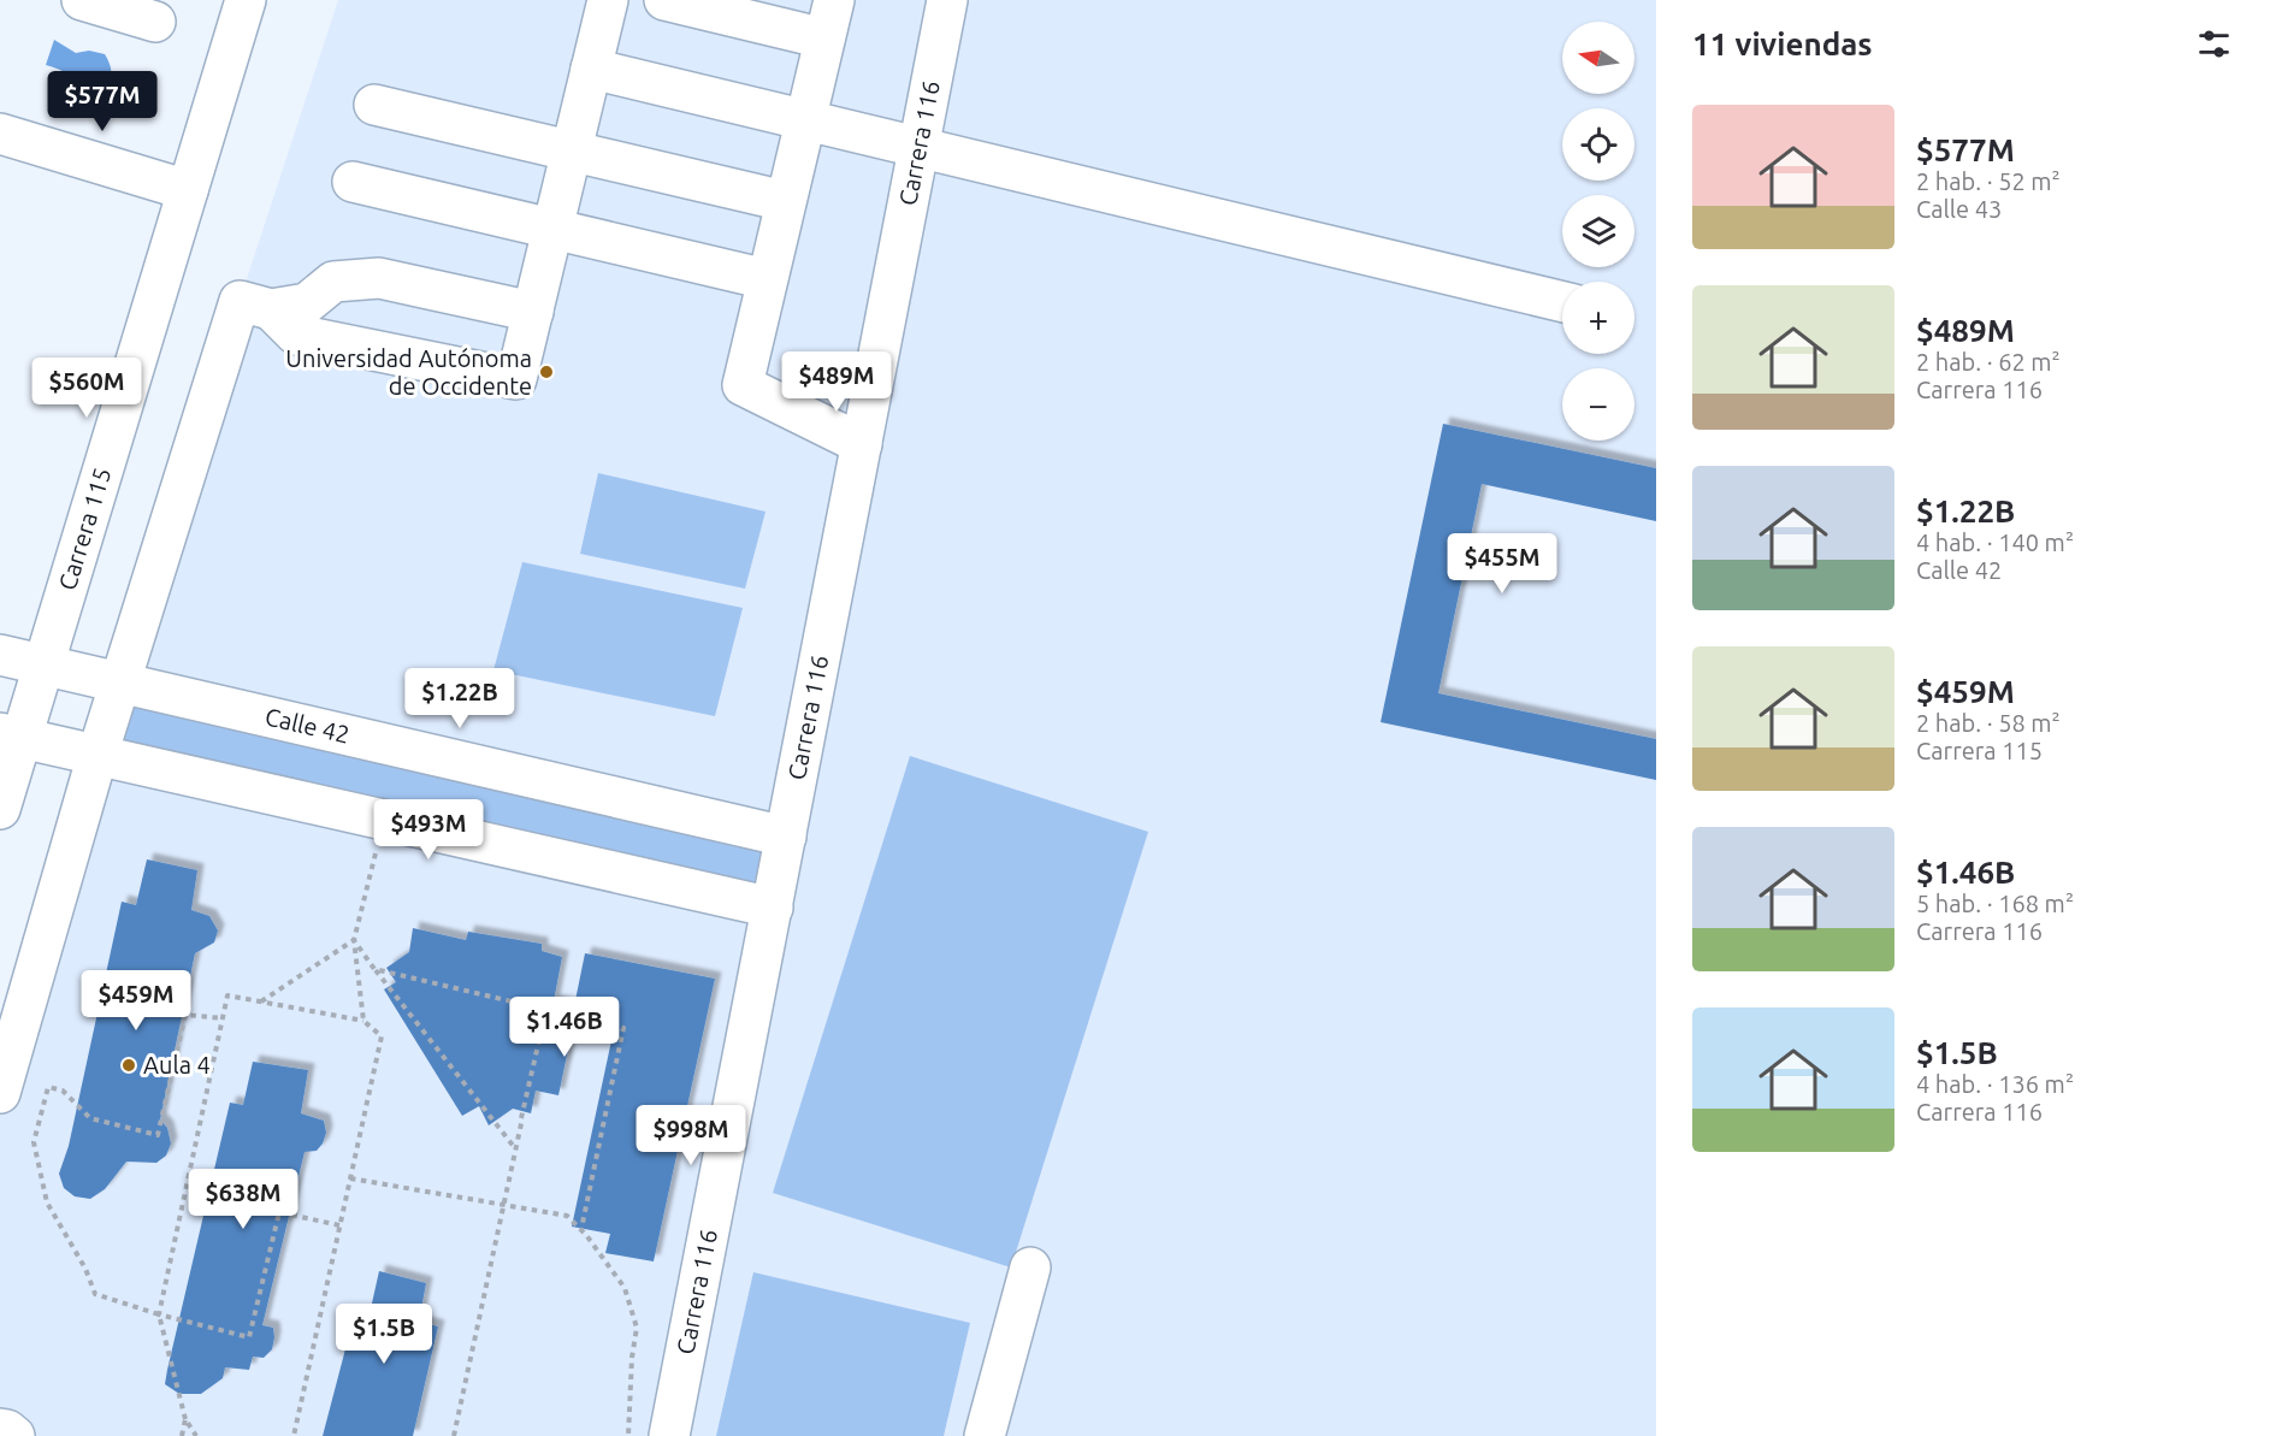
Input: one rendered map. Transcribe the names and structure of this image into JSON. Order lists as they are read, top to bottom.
{
  "streets": {
    "street": ["Carrera 116", "Carrera 115", "Calle 42"]
  },
  "crossings": [
    ["Carrera 116", "Calle 42"],
    ["Carrera 115", "Calle 42"]
  ],
  "places": ["Universidad Autónoma de Occidente", "Aula 4"],
  "north": "left",
  "page": {
    "heading": "11 viviendas",
    "map_buttons": ["+", "−"],
    "price": [
      "$577M",
      "$489M",
      "$560M",
      "$455M",
      "$1.22B",
      "$493M",
      "$459M",
      "$1.46B",
      "$998M",
      "$638M",
      "$1.5B"
    ],
    "list": [
      {
        "name": "$577M",
        "note": "2 hab. · 52 m² · Calle 43"
      },
      {
        "name": "$489M",
        "note": "2 hab. · 62 m² · Carrera 116"
      },
      {
        "name": "$1.22B",
        "note": "4 hab. · 140 m² · Calle 42"
      },
      {
        "name": "$459M",
        "note": "2 hab. · 58 m² · Carrera 115"
      },
      {
        "name": "$1.46B",
        "note": "5 hab. · 168 m² · Carrera 116"
      },
      {
        "name": "$1.5B",
        "note": "4 hab. · 136 m² · Carrera 116"
      }
    ]
  }
}
